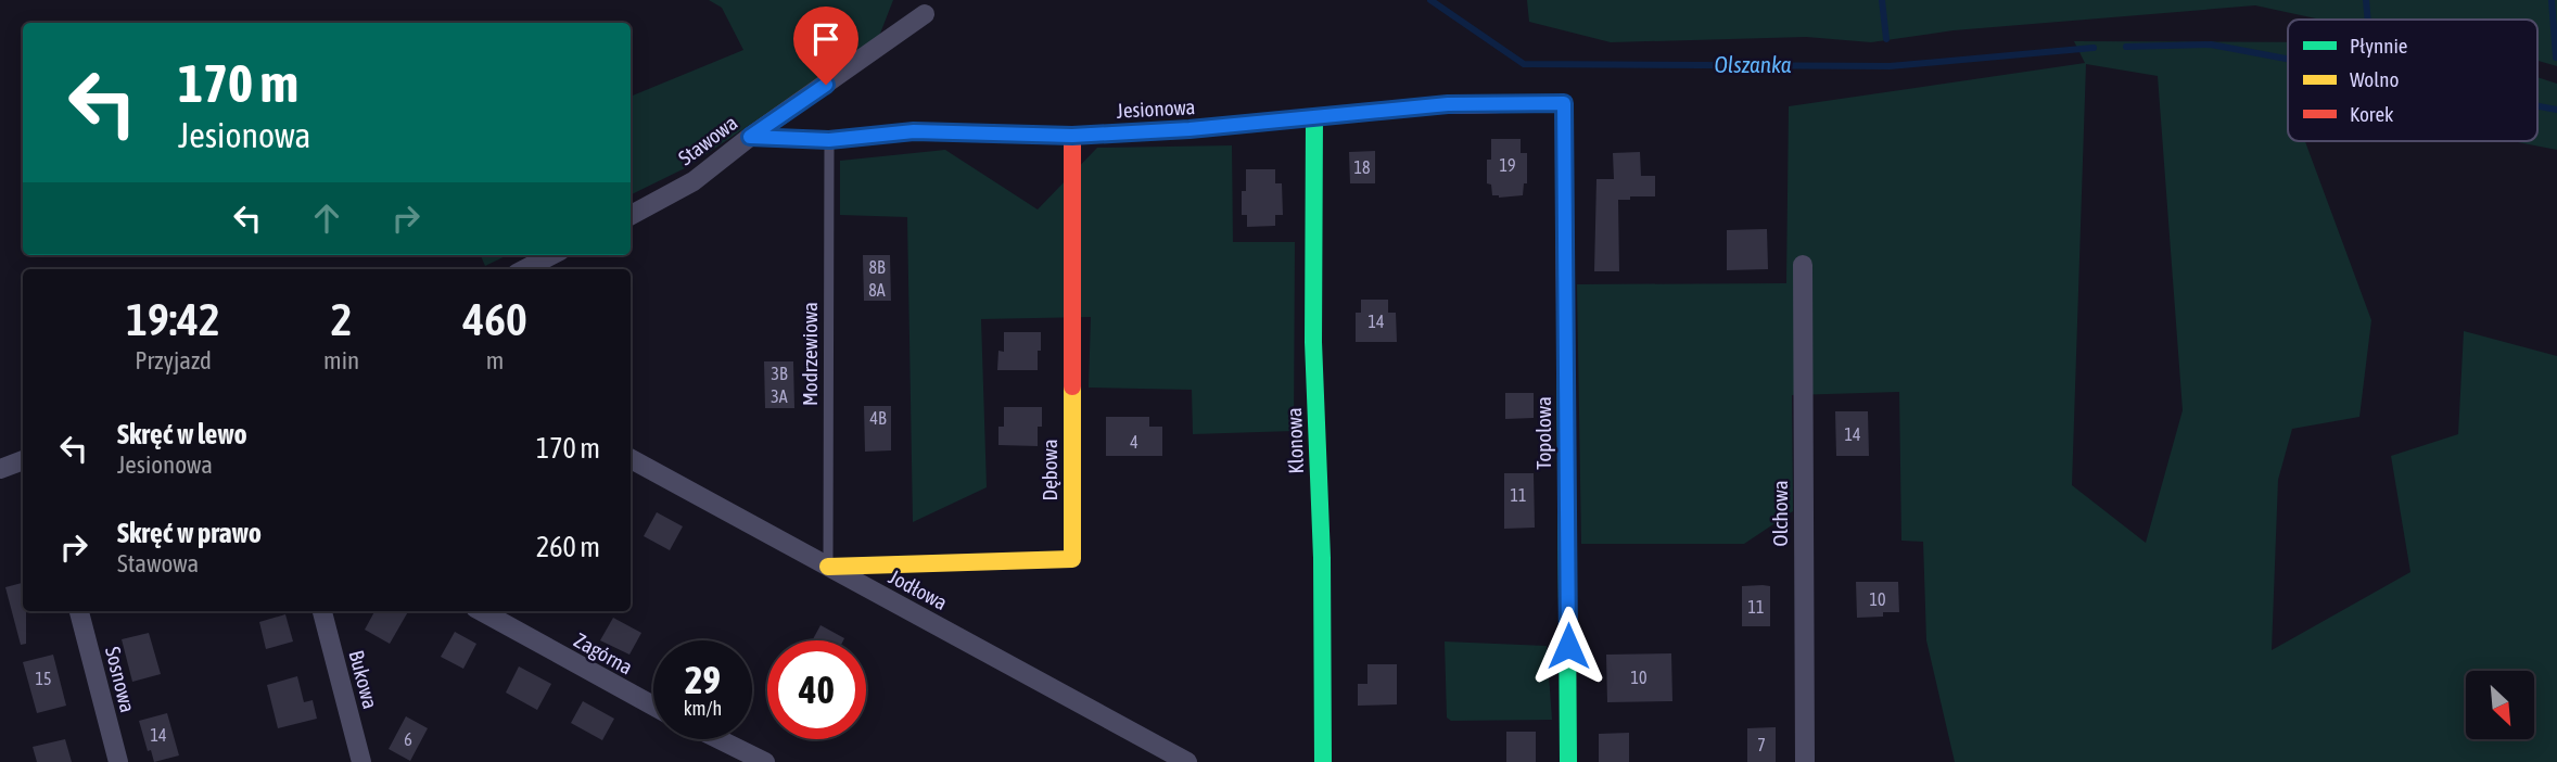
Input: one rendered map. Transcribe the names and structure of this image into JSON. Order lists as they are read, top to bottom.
{
  "streets": {
    "street": [
      "Jesionowa",
      "Stawowa",
      "Topolowa",
      "Klonowa",
      "Dębowa",
      "Olchowa",
      "Jodłowa",
      "Zagórna",
      "Sosnowa",
      "Bukowa"
    ],
    "lane": ["Modrzewiowa"]
  },
  "crossings": [
    ["Jesionowa", "Stawowa"],
    ["Jesionowa", "Modrzewiowa"],
    ["Jesionowa", "Topolowa"],
    ["Jesionowa", "Klonowa"],
    ["Jesionowa", "Dębowa"],
    ["Modrzewiowa", "Dębowa"],
    ["Modrzewiowa", "Jodłowa"],
    ["Dębowa", "Jodłowa"]
  ],
  "water": ["Olszanka"],
  "house_numbers": [
    "19",
    "18",
    "8B",
    "8A",
    "14",
    "3B",
    "3A",
    "4B",
    "14",
    "4",
    "11",
    "10",
    "11",
    "10",
    "15",
    "14",
    "6",
    "7"
  ],
  "legend": ["Płynnie", "Wolno", "Korek"],
  "north": "bottom right",
  "page": {
    "turn": ["170 m", "Jesionowa"],
    "eta": [
      "19:42",
      "Przyjazd",
      "2",
      "min",
      "460",
      "m"
    ],
    "list": [
      {
        "name": "Skręć w lewo",
        "note": "Jesionowa",
        "value": "170 m"
      },
      {
        "name": "Skręć w prawo",
        "note": "Stawowa",
        "value": "260 m"
      }
    ],
    "speed": "29 km/h",
    "limit": "40"
  }
}
